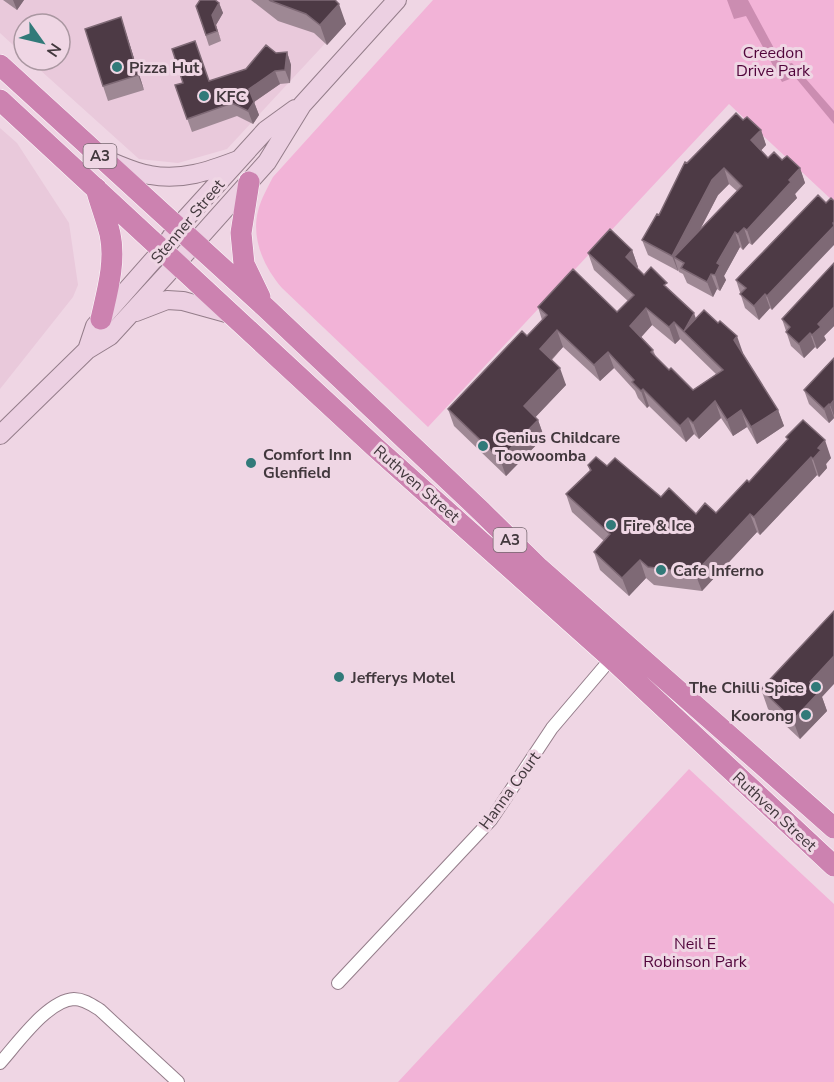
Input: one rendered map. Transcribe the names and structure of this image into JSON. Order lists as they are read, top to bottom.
{
  "streets": {
    "highway": ["A3", "Ruthven Street"],
    "main road": ["Stenner Street"],
    "street": ["Hanna Court"]
  },
  "crossings": [
    ["Stenner Street", "Ruthven Street"],
    ["Ruthven Street", "Hanna Court"]
  ],
  "parks": ["Creedon Drive Park", "Neil E Robinson Park"],
  "places": [
    "Pizza Hut",
    "KFC",
    "Genius Childcare Toowoomba",
    "Comfort Inn Glenfield",
    "Fire & Ice",
    "Cafe Inferno",
    "Jefferys Motel",
    "The Chilli Spice",
    "Koorong"
  ],
  "north": "bottom right"
}
